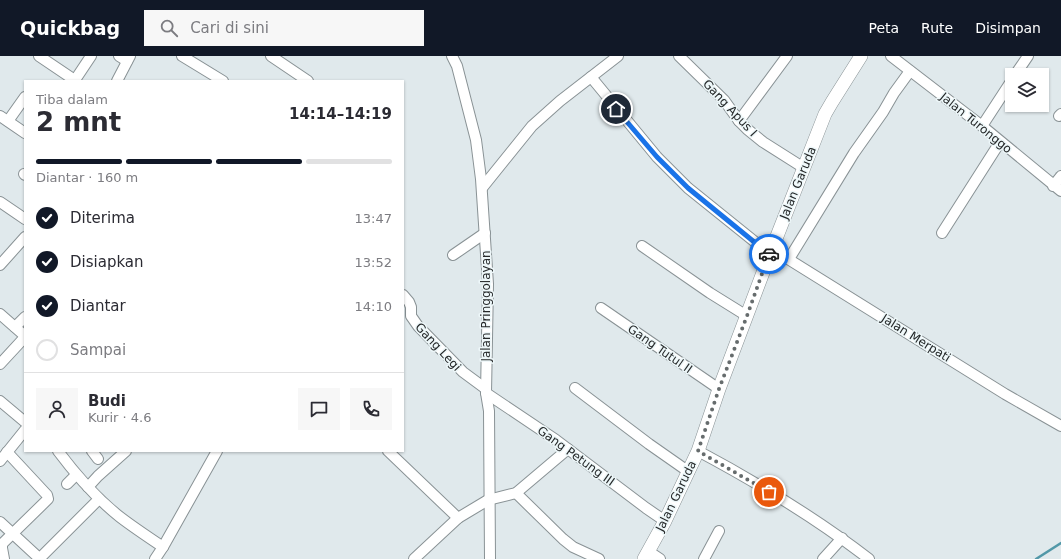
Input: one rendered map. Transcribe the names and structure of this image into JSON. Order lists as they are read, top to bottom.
{
  "streets": {
    "street": [
      "Gang Apus I",
      "Jalan Turonggo",
      "Jalan Garuda",
      "Jalan Pringgolayan",
      "Jalan Merpati",
      "Gang Legi",
      "Gang Tutul II",
      "Gang Petung III"
    ]
  },
  "crossings": [
    ["Gang Apus I", "Jalan Garuda"],
    ["Jalan Garuda", "Jalan Merpati"],
    ["Jalan Garuda", "Gang Tutul II"],
    ["Jalan Garuda", "Gang Petung III"],
    ["Jalan Pringgolayan", "Gang Legi"],
    ["Jalan Pringgolayan", "Gang Petung III"],
    ["Gang Legi", "Gang Petung III"]
  ],
  "page": {
    "header": "Quickbag",
    "search": "Cari di sini",
    "nav": ["Peta", "Rute", "Disimpan"],
    "heading": ["2 mnt", "Tiba dalam", "14:14–14:19"],
    "panel": ["Budi", "Kurir · 4.6"],
    "bar": "Diantar · 160 m",
    "list": [
      ["Diterima", "13:47"],
      ["Disiapkan", "13:52"],
      ["Diantar", "14:10"],
      "Sampai"
    ]
  }
}
